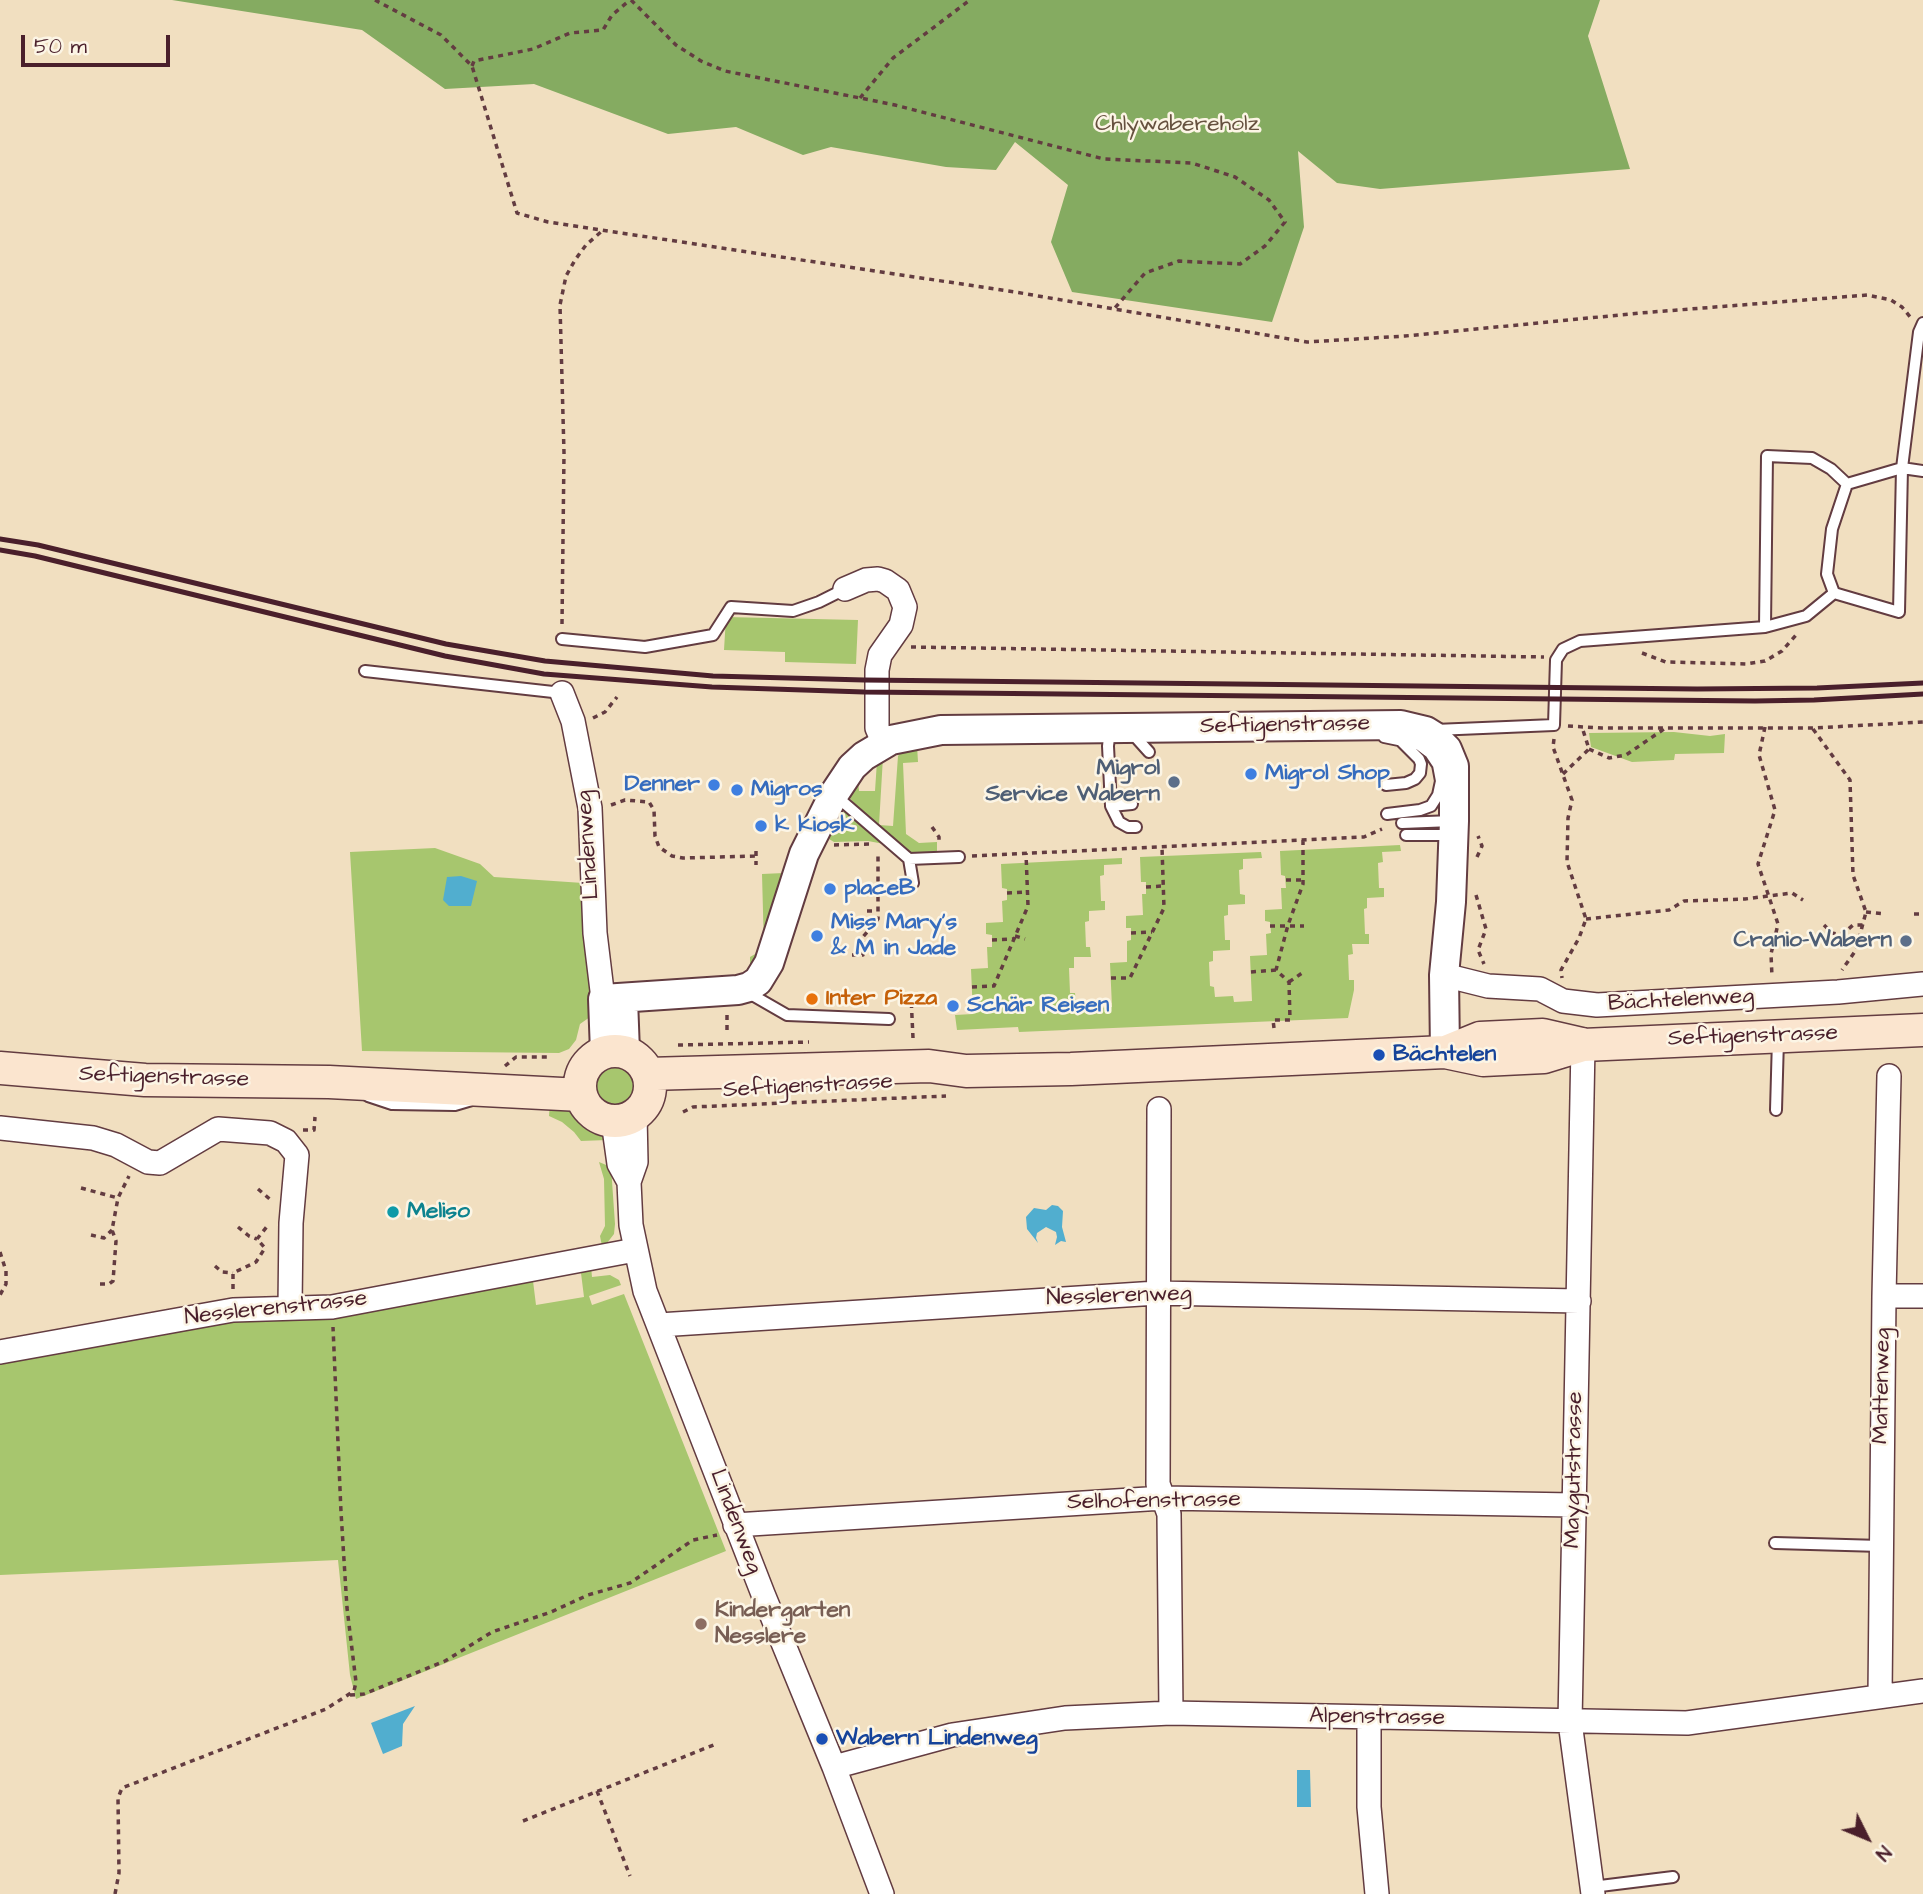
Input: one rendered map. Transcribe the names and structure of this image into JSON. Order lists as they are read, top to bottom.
{
  "streets": {
    "main road": ["Seftigenstrasse"],
    "street": [
      "Lindenweg",
      "Bächtelenweg",
      "Nesslerenweg",
      "Nesslerenstrasse",
      "Mattenweg",
      "Maygutstrasse",
      "Selhofenstrasse",
      "Alpenstrasse"
    ]
  },
  "crossings": [
    ["Seftigenstrasse", "Lindenweg"],
    ["Seftigenstrasse", "Maygutstrasse"],
    ["Lindenweg", "Nesslerenweg"],
    ["Lindenweg", "Nesslerenstrasse"],
    ["Lindenweg", "Selhofenstrasse"],
    ["Lindenweg", "Alpenstrasse"],
    ["Nesslerenweg", "Maygutstrasse"],
    ["Mattenweg", "Alpenstrasse"],
    ["Maygutstrasse", "Selhofenstrasse"],
    ["Maygutstrasse", "Alpenstrasse"]
  ],
  "parks": ["Chlywabereholz"],
  "places": [
    "Migrol Shop",
    "Migrol Service Wabern",
    "Denner",
    "Migros",
    "k kiosk",
    "placeB",
    "Miss Mary’s & M in Jade",
    "Cranio-Wabern",
    "Inter Pizza",
    "Schär Reisen",
    "Bächtelen",
    "Meliso",
    "Kindergarten Nesslere",
    "Wabern Lindenweg"
  ],
  "scale_bar": "50 m",
  "north": "bottom right"
}
